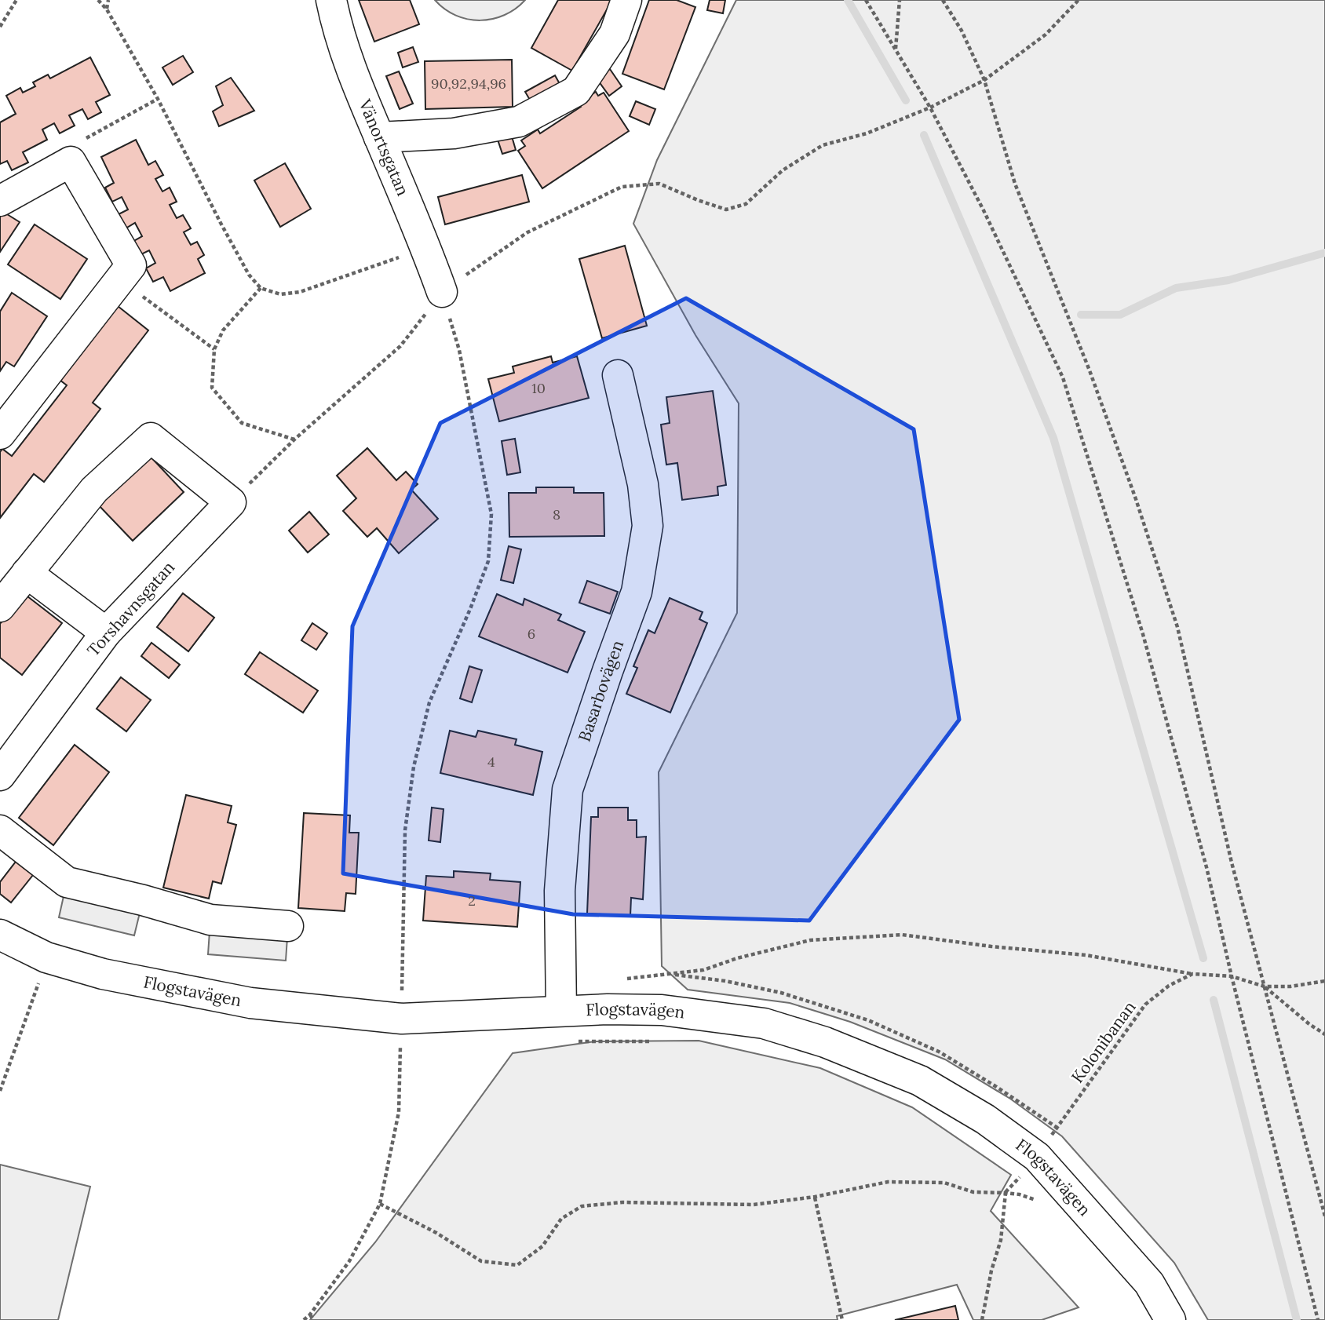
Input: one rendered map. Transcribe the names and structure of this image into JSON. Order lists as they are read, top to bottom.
{
  "streets": {
    "street": [
      "Vänortsgatan",
      "Torshavnsgatan",
      "Basarbovägen",
      "Flogstavägen"
    ],
    "path": ["Kolonibanan"]
  },
  "crossings": [
    ["Basarbovägen", "Flogstavägen"],
    ["Flogstavägen", "Kolonibanan"]
  ],
  "house_numbers": [
    "90,92,94,96",
    "10",
    "8",
    "6",
    "4",
    "2"
  ]
}
